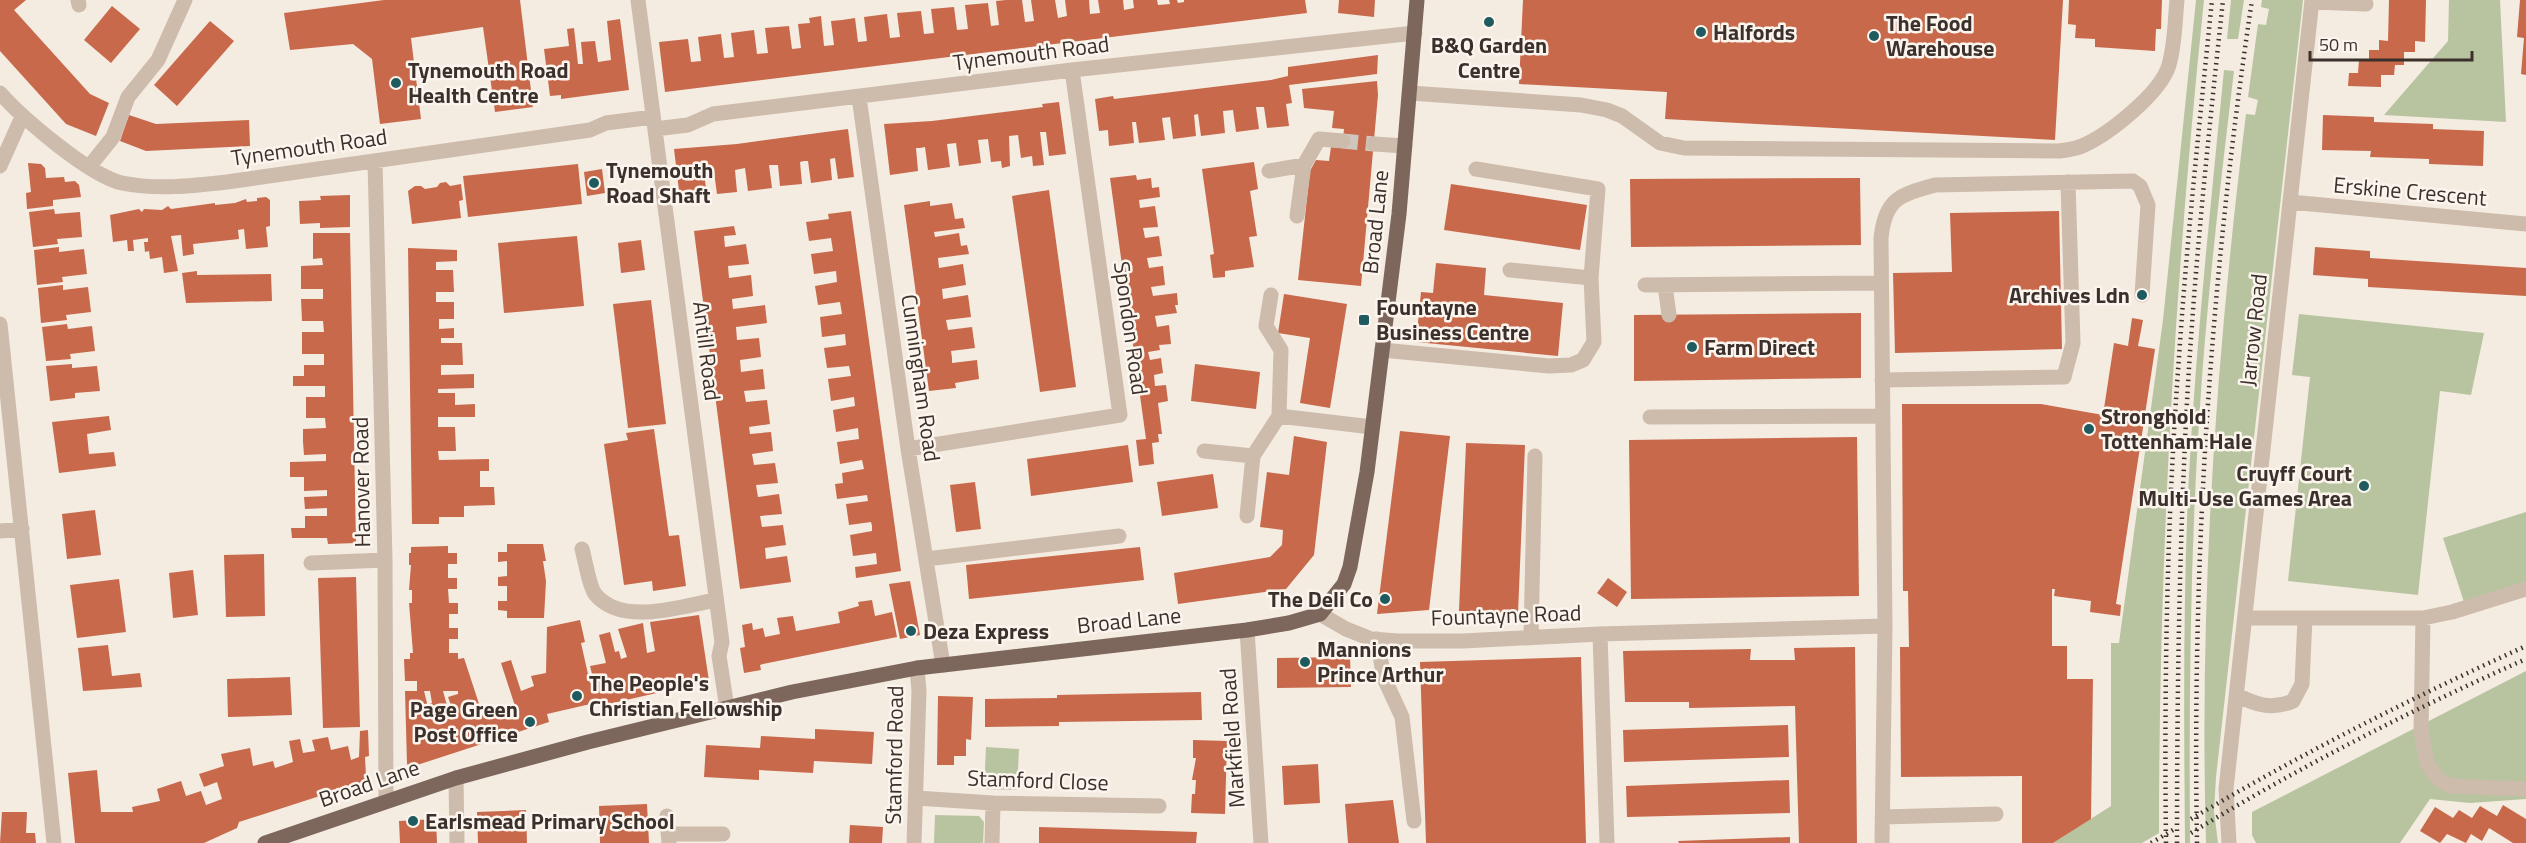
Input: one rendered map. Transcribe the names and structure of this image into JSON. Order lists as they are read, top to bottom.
{
  "streets": {
    "main road": ["Broad Lane"],
    "street": [
      "Tynemouth Road",
      "Erskine Crescent",
      "Spondon Road",
      "Jarrow Road",
      "Antill Road",
      "Cunningham Road",
      "Hanover Road",
      "Fountayne Road",
      "Markfield Road",
      "Stamford Road",
      "Stamford Close"
    ]
  },
  "crossings": [
    ["Tynemouth Road", "Broad Lane"],
    ["Tynemouth Road", "Spondon Road"],
    ["Tynemouth Road", "Antill Road"],
    ["Tynemouth Road", "Cunningham Road"],
    ["Tynemouth Road", "Hanover Road"],
    ["Erskine Crescent", "Jarrow Road"],
    ["Broad Lane", "Antill Road"],
    ["Broad Lane", "Cunningham Road"],
    ["Broad Lane", "Hanover Road"],
    ["Broad Lane", "Fountayne Road"],
    ["Broad Lane", "Markfield Road"],
    ["Broad Lane", "Stamford Road"],
    ["Spondon Road", "Cunningham Road"],
    ["Stamford Road", "Stamford Close"]
  ],
  "places": {
    "other": [
      "B&Q Garden Centre",
      "Halfords",
      "The Food Warehouse",
      "Tynemouth Road Health Centre",
      "Tynemouth Road Shaft",
      "Archives Ldn",
      "Farm Direct",
      "Stronghold Tottenham Hale",
      "Cruyff Court Multi-Use Games Area",
      "The Deli Co",
      "Deza Express",
      "Mannions Prince Arthur",
      "The People's Christian Fellowship",
      "Page Green Post Office",
      "Earlsmead Primary School"
    ],
    "transit": ["Fountayne Business Centre"]
  },
  "scale_bar": "50 m"
}
